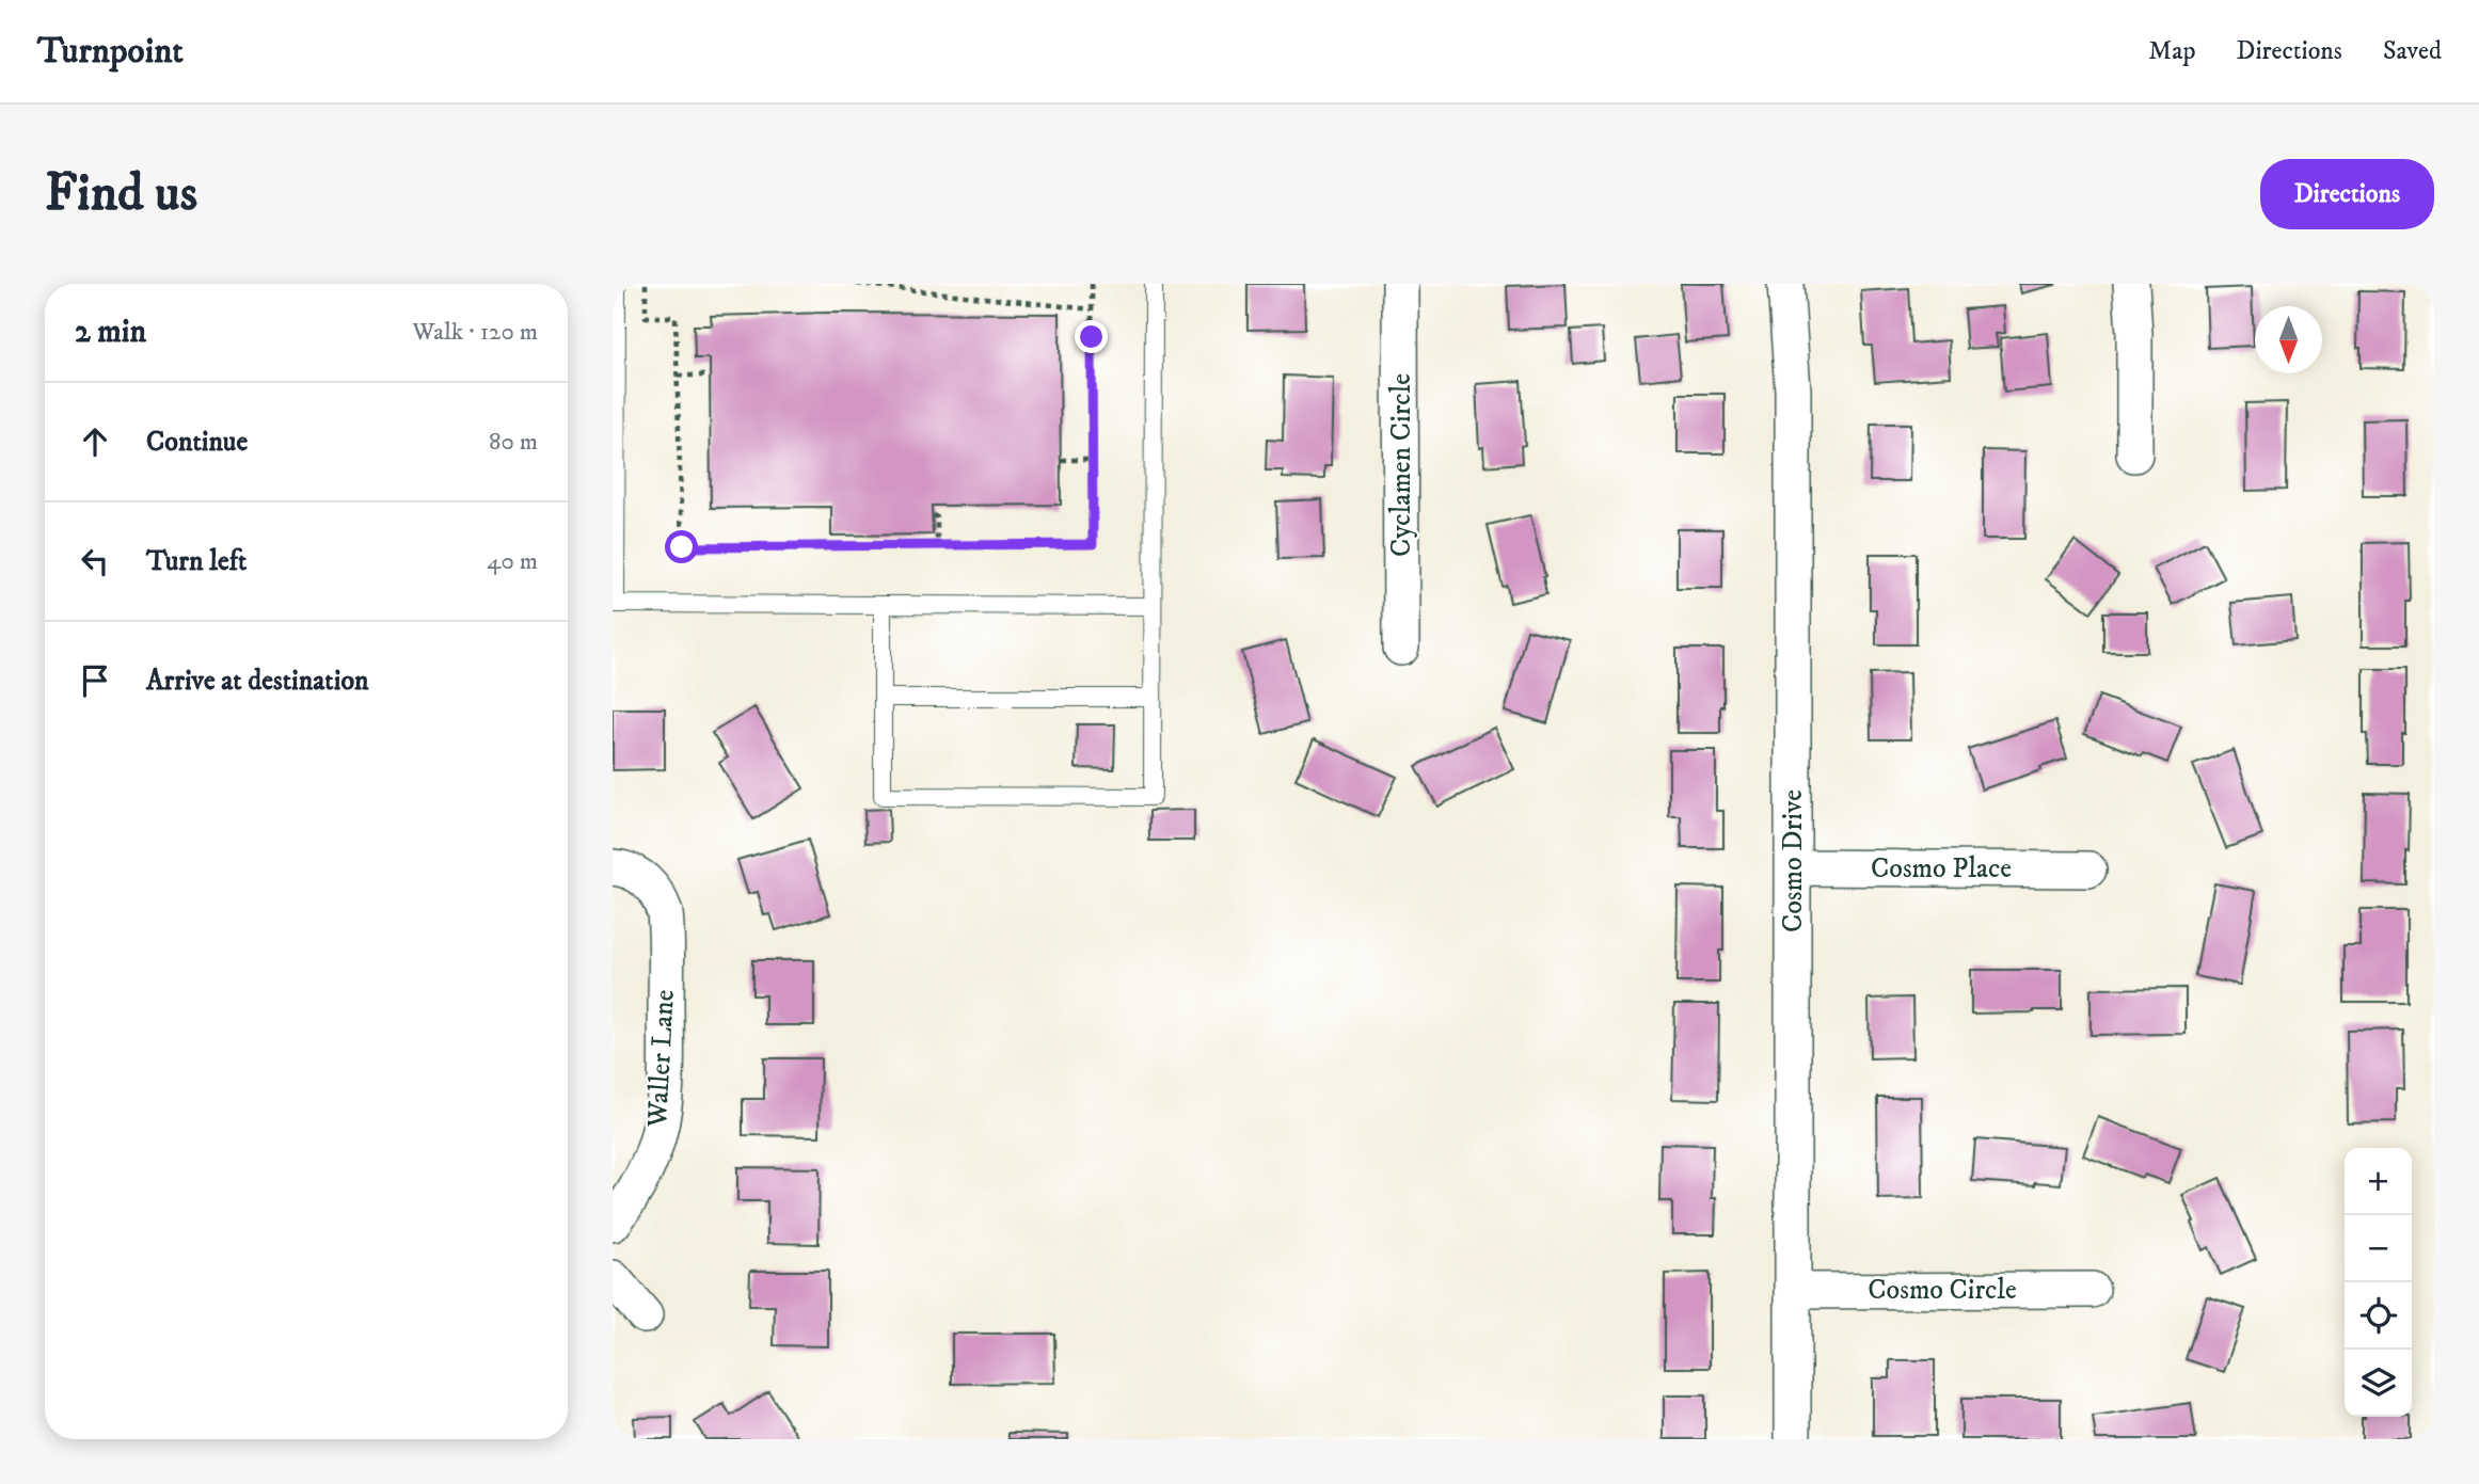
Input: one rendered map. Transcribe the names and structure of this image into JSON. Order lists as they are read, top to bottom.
{
  "streets": {
    "street": [
      "Cyclamen Circle",
      "Cosmo Drive",
      "Cosmo Place",
      "Waller Lane",
      "Cosmo Circle"
    ]
  },
  "crossings": [
    ["Cosmo Drive", "Cosmo Place"],
    ["Cosmo Drive", "Cosmo Circle"]
  ],
  "north": "bottom",
  "page": {
    "header": "Turnpoint",
    "nav": ["Map", "Directions", "Saved"],
    "buttons": "Directions",
    "title": "Find us",
    "heading": ["2 min", "Walk · 120 m"],
    "list": [
      ["Continue", "80 m"],
      ["Turn left", "40 m"],
      "Arrive at destination"
    ],
    "map_buttons": ["+", "−"]
  }
}
